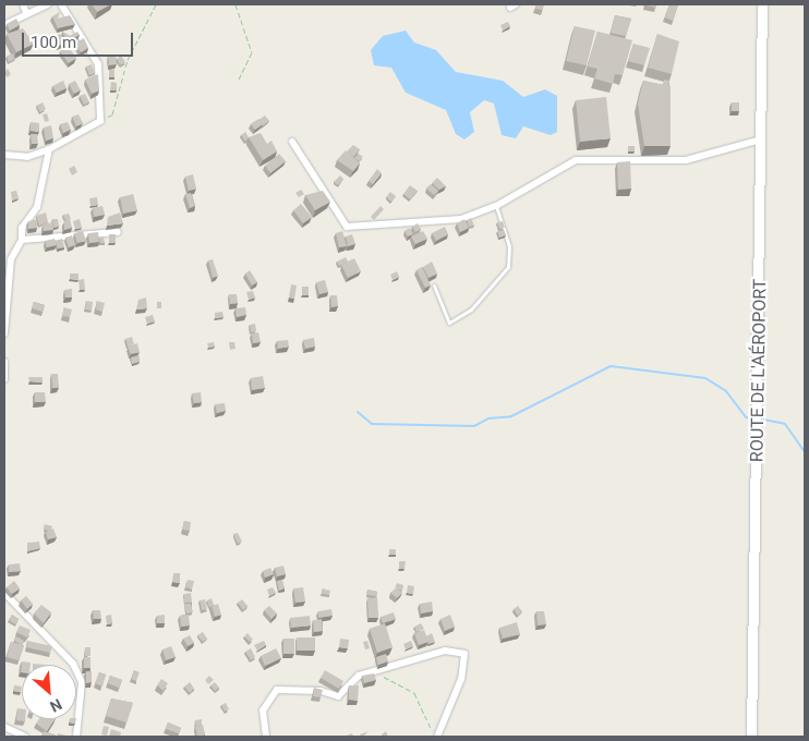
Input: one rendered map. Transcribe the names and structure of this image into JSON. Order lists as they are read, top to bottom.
{
  "streets": {
    "main road": ["ROUTE DE L'AÉROPORT"]
  },
  "scale_bar": "100 m",
  "north": "bottom right"
}
